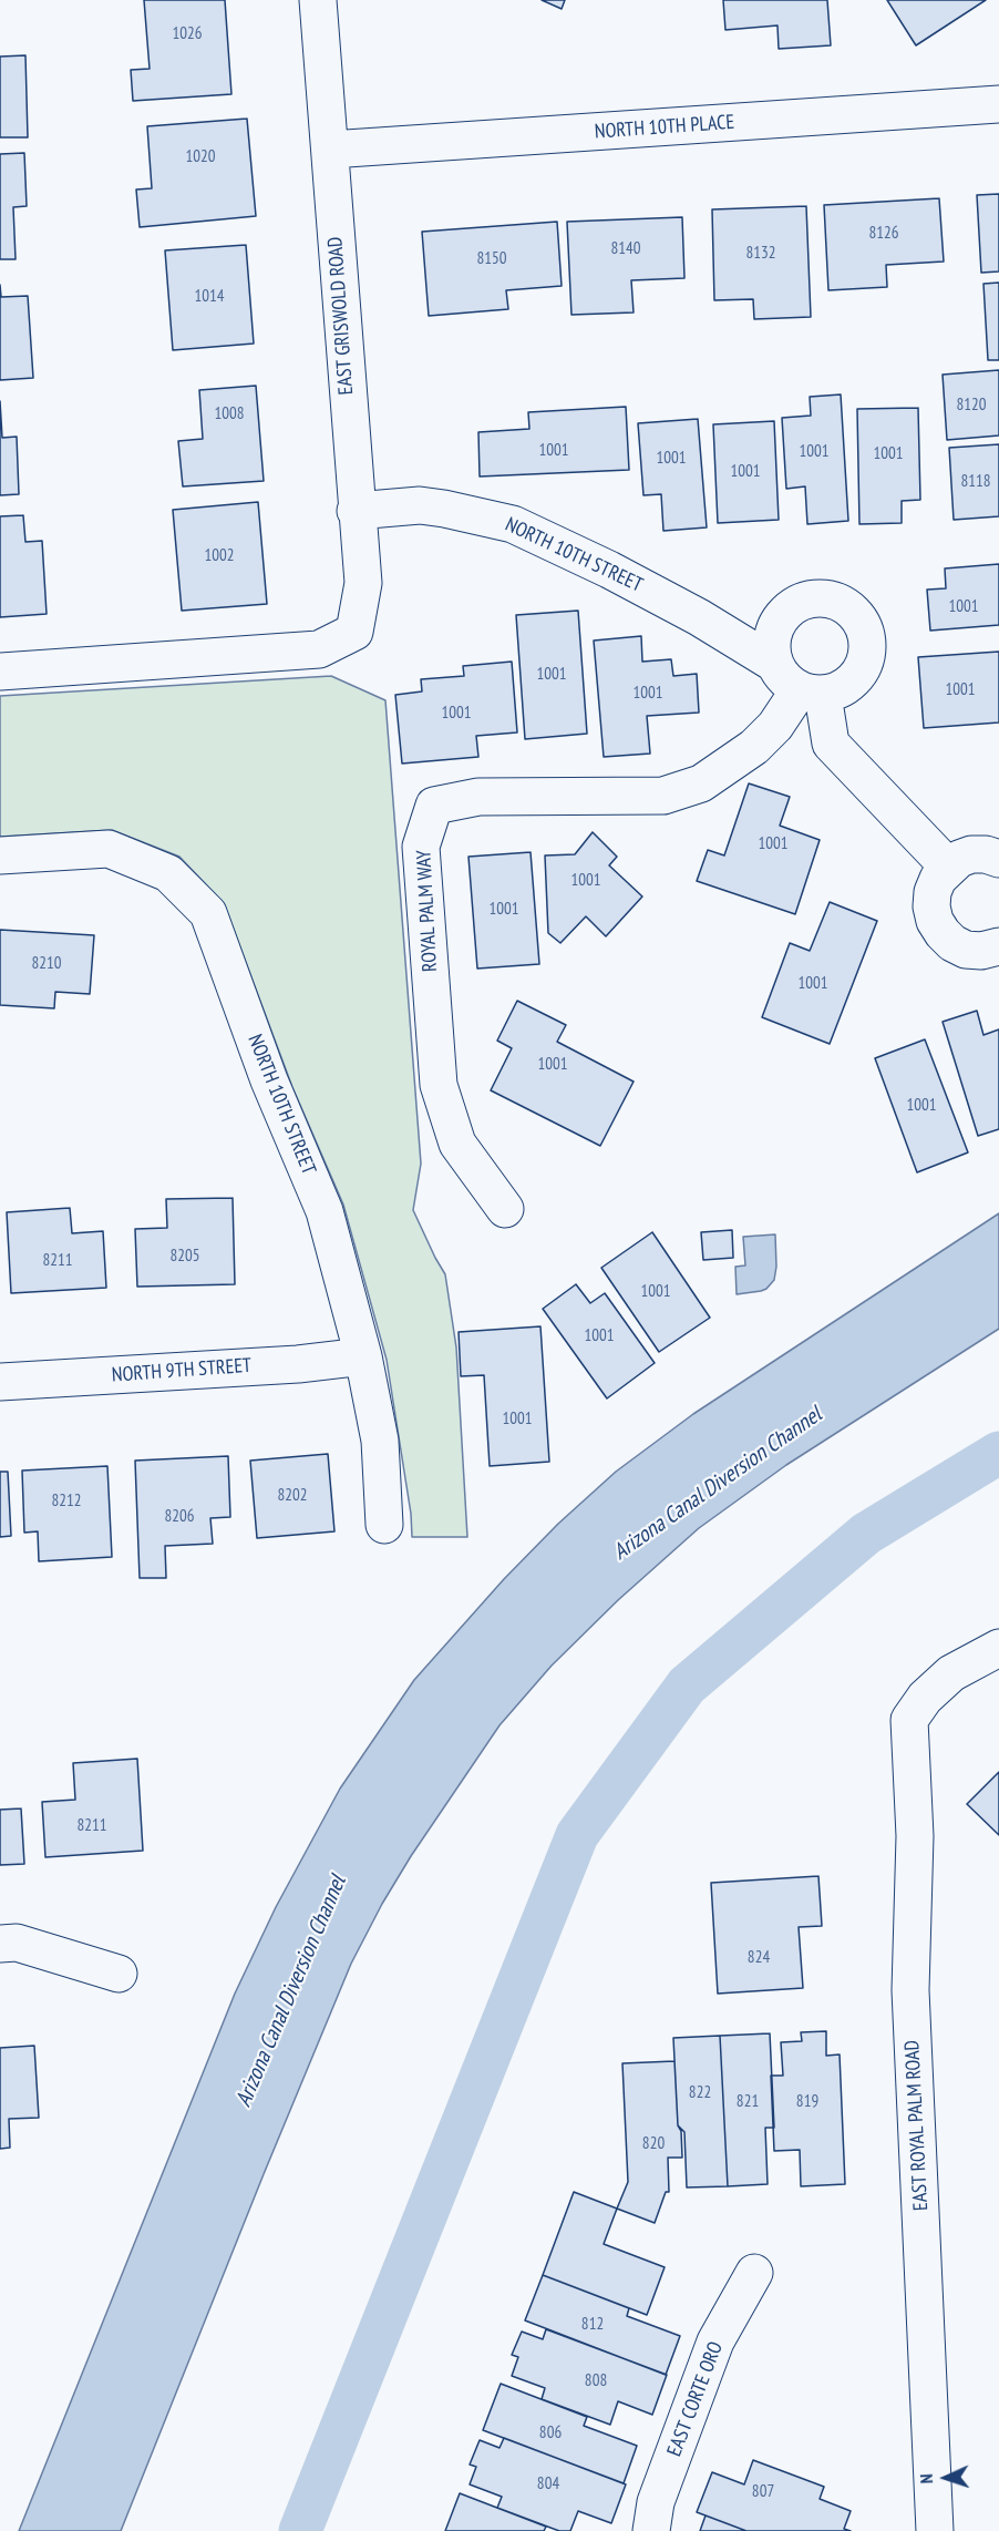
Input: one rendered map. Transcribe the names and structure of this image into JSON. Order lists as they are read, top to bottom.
{
  "streets": {
    "street": [
      "NORTH 10TH PLACE",
      "EAST GRISWOLD ROAD",
      "NORTH 10TH STREET",
      "ROYAL PALM WAY",
      "NORTH 9TH STREET",
      "EAST ROYAL PALM ROAD",
      "EAST CORTE ORO"
    ]
  },
  "crossings": [
    ["NORTH 10TH PLACE", "EAST GRISWOLD ROAD"],
    ["EAST GRISWOLD ROAD", "NORTH 10TH STREET"],
    ["NORTH 10TH STREET", "ROYAL PALM WAY"],
    ["NORTH 10TH STREET", "NORTH 9TH STREET"]
  ],
  "water": ["Arizona Canal Diversion Channel"],
  "house_numbers": [
    "1026",
    "1020",
    "8126",
    "8140",
    "8132",
    "8150",
    "1014",
    "8120",
    "1008",
    "1001",
    "1001",
    "1001",
    "1001",
    "1001",
    "8118",
    "1002",
    "1001",
    "1001",
    "1001",
    "1001",
    "1001",
    "1001",
    "1001",
    "1001",
    "8210",
    "1001",
    "1001",
    "1001",
    "8205",
    "8211",
    "1001",
    "1001",
    "1001",
    "8202",
    "8212",
    "8206",
    "8211",
    "824",
    "822",
    "821",
    "819",
    "820",
    "812",
    "808",
    "806",
    "804",
    "807"
  ],
  "north": "left"
}
